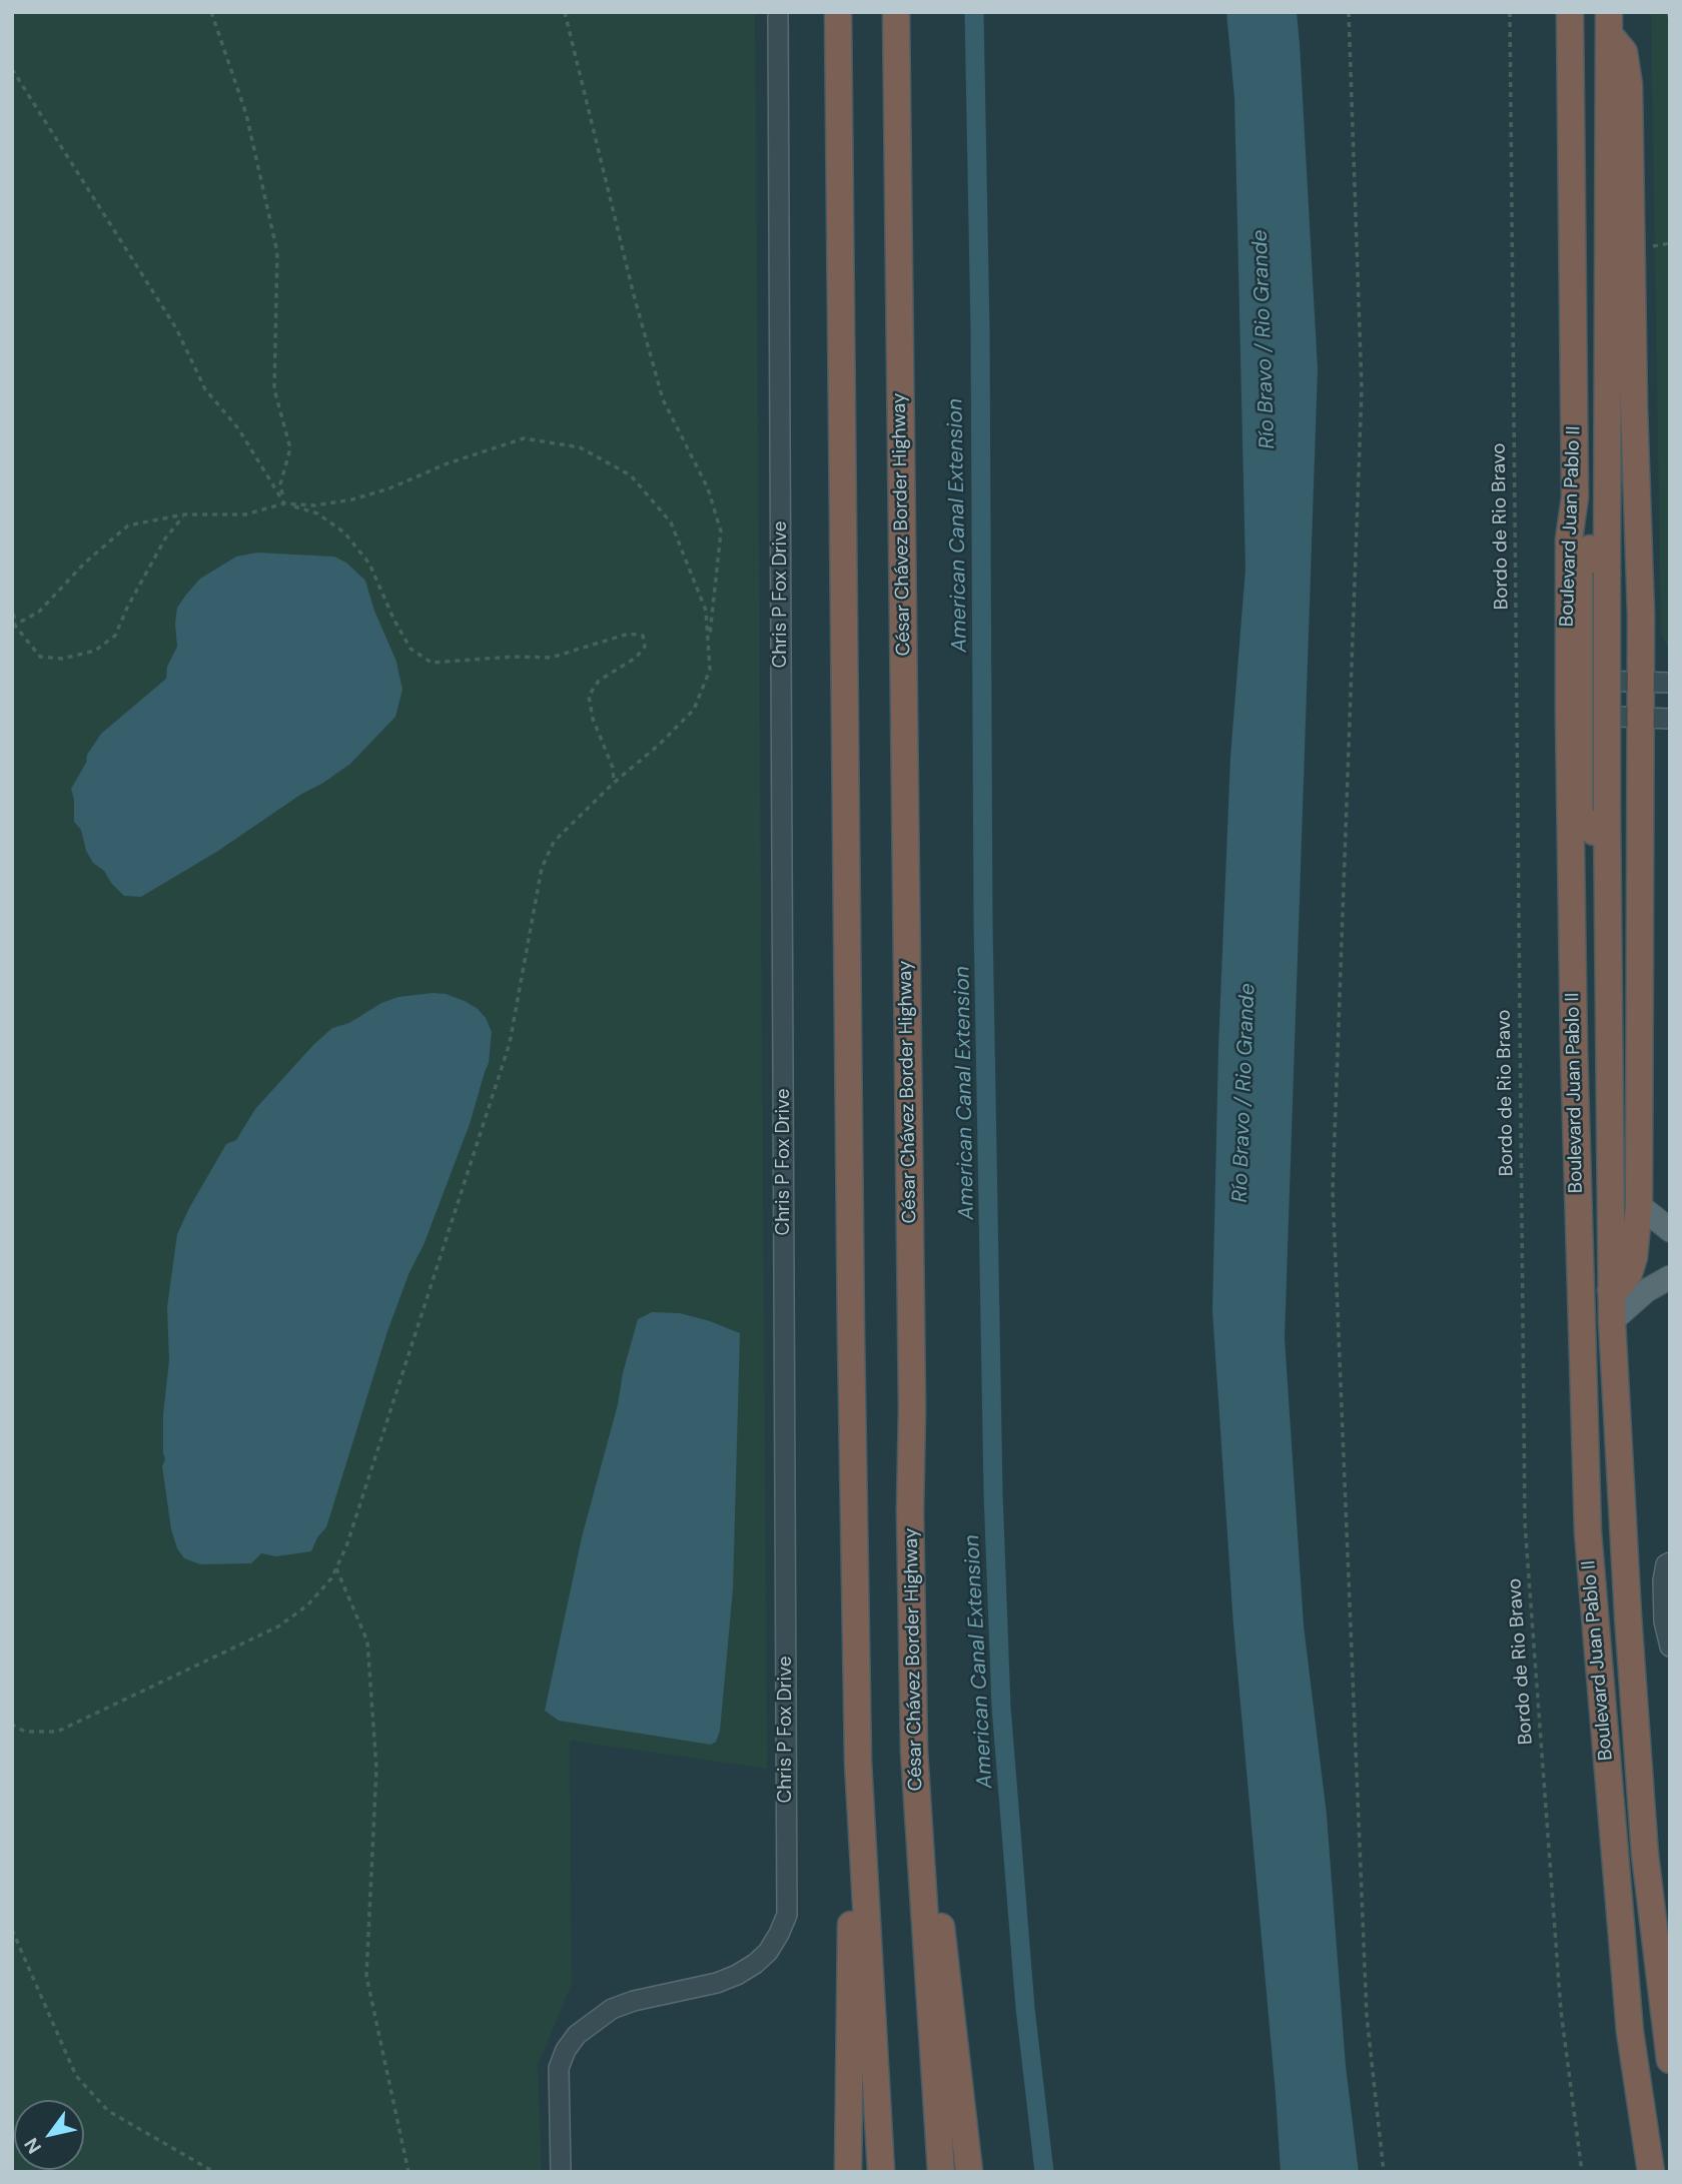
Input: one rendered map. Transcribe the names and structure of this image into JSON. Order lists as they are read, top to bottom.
{
  "streets": {
    "highway": ["César Chávez Border Highway", "Boulevard Juan Pablo II"],
    "street": ["Chris P Fox Drive"],
    "path": ["Bordo de Rio Bravo"]
  },
  "water": ["Río Bravo / Rio Grande", "American Canal Extension"],
  "north": "bottom left"
}
